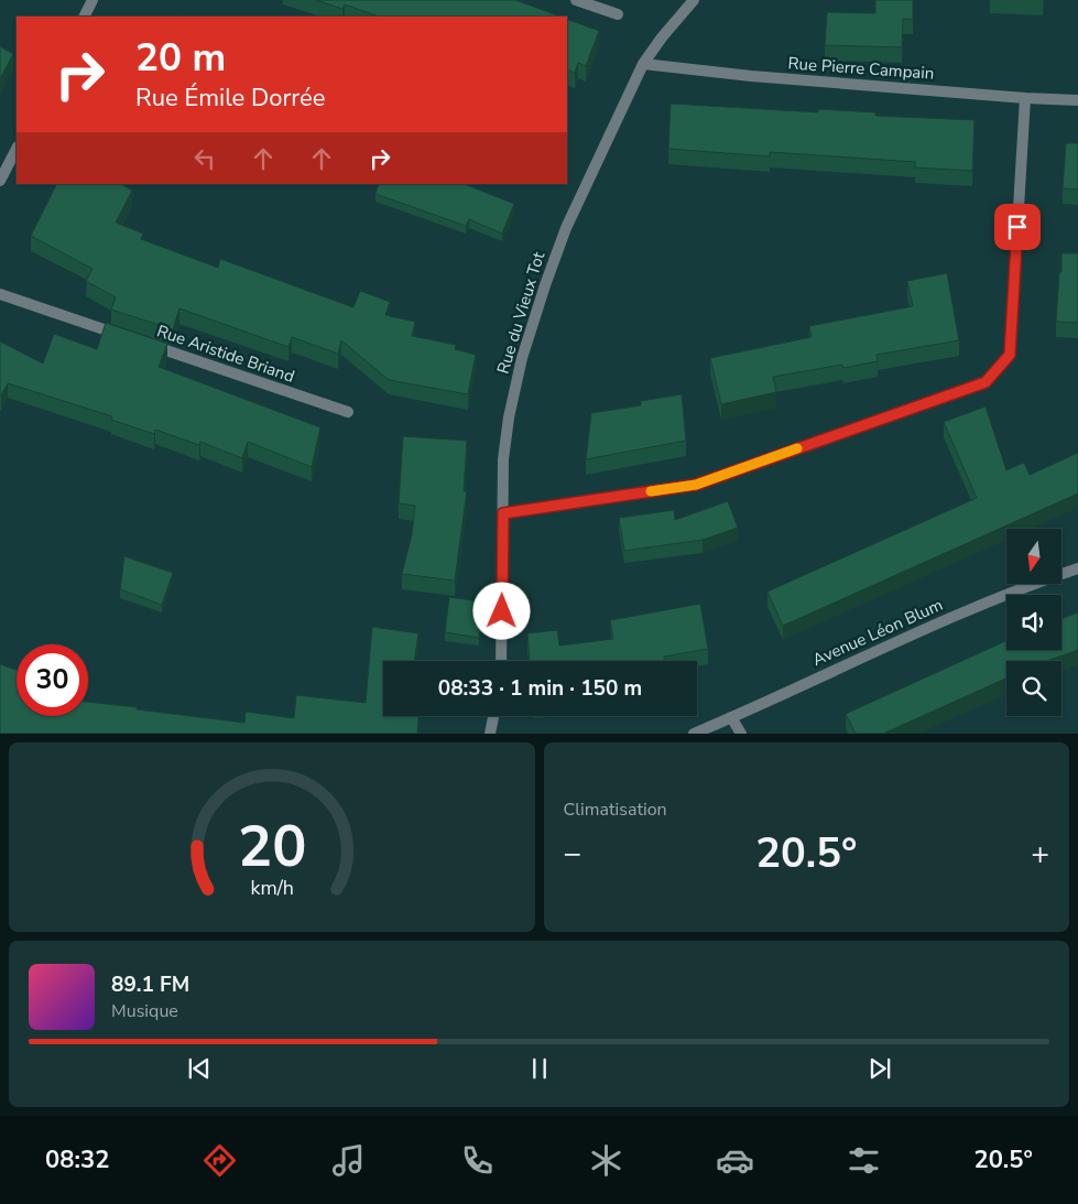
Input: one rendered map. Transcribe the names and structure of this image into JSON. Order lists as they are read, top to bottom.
{
  "streets": {
    "street": [
      "Rue Pierre Campain",
      "Rue du Vieux Tot",
      "Rue Aristide Briand",
      "Avenue Léon Blum"
    ]
  },
  "crossings": [
    ["Rue Pierre Campain", "Rue du Vieux Tot"]
  ],
  "north": "bottom",
  "page": {
    "turn": ["20 m", "Rue Émile Dorrée"],
    "limit": "30",
    "trip": "08:33 · 1 min · 150 m",
    "tile": "Climatisation",
    "heat": ["−", "20.5°", "+"],
    "song": ["89.1 FM", "Musique"],
    "tabs": ["08:32", "20.5°"],
    "gauge": ["20", "km/h"]
  }
}
